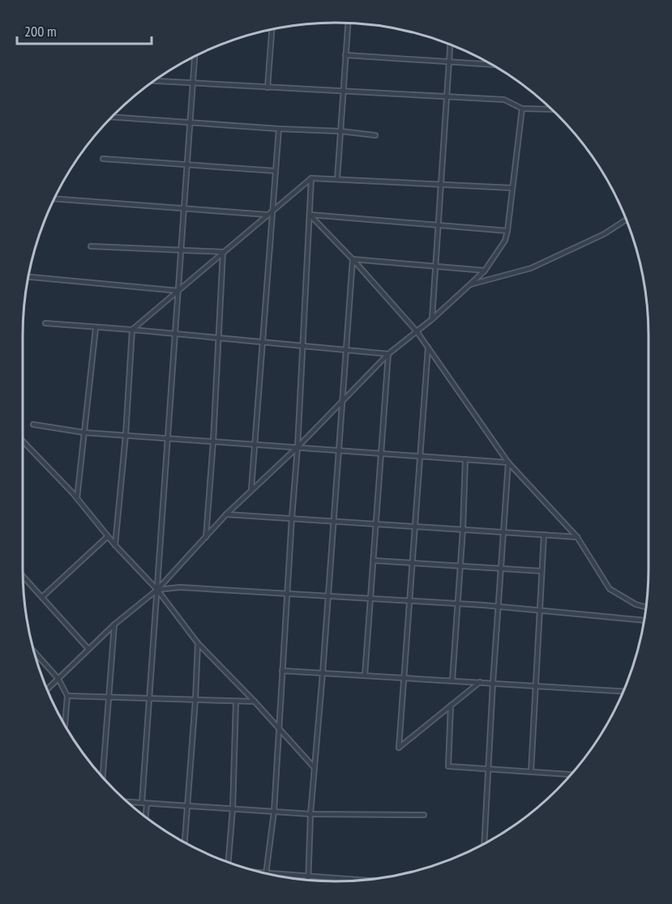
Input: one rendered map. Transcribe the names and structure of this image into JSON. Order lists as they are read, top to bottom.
{
  "scale_bar": "200 m"
}
